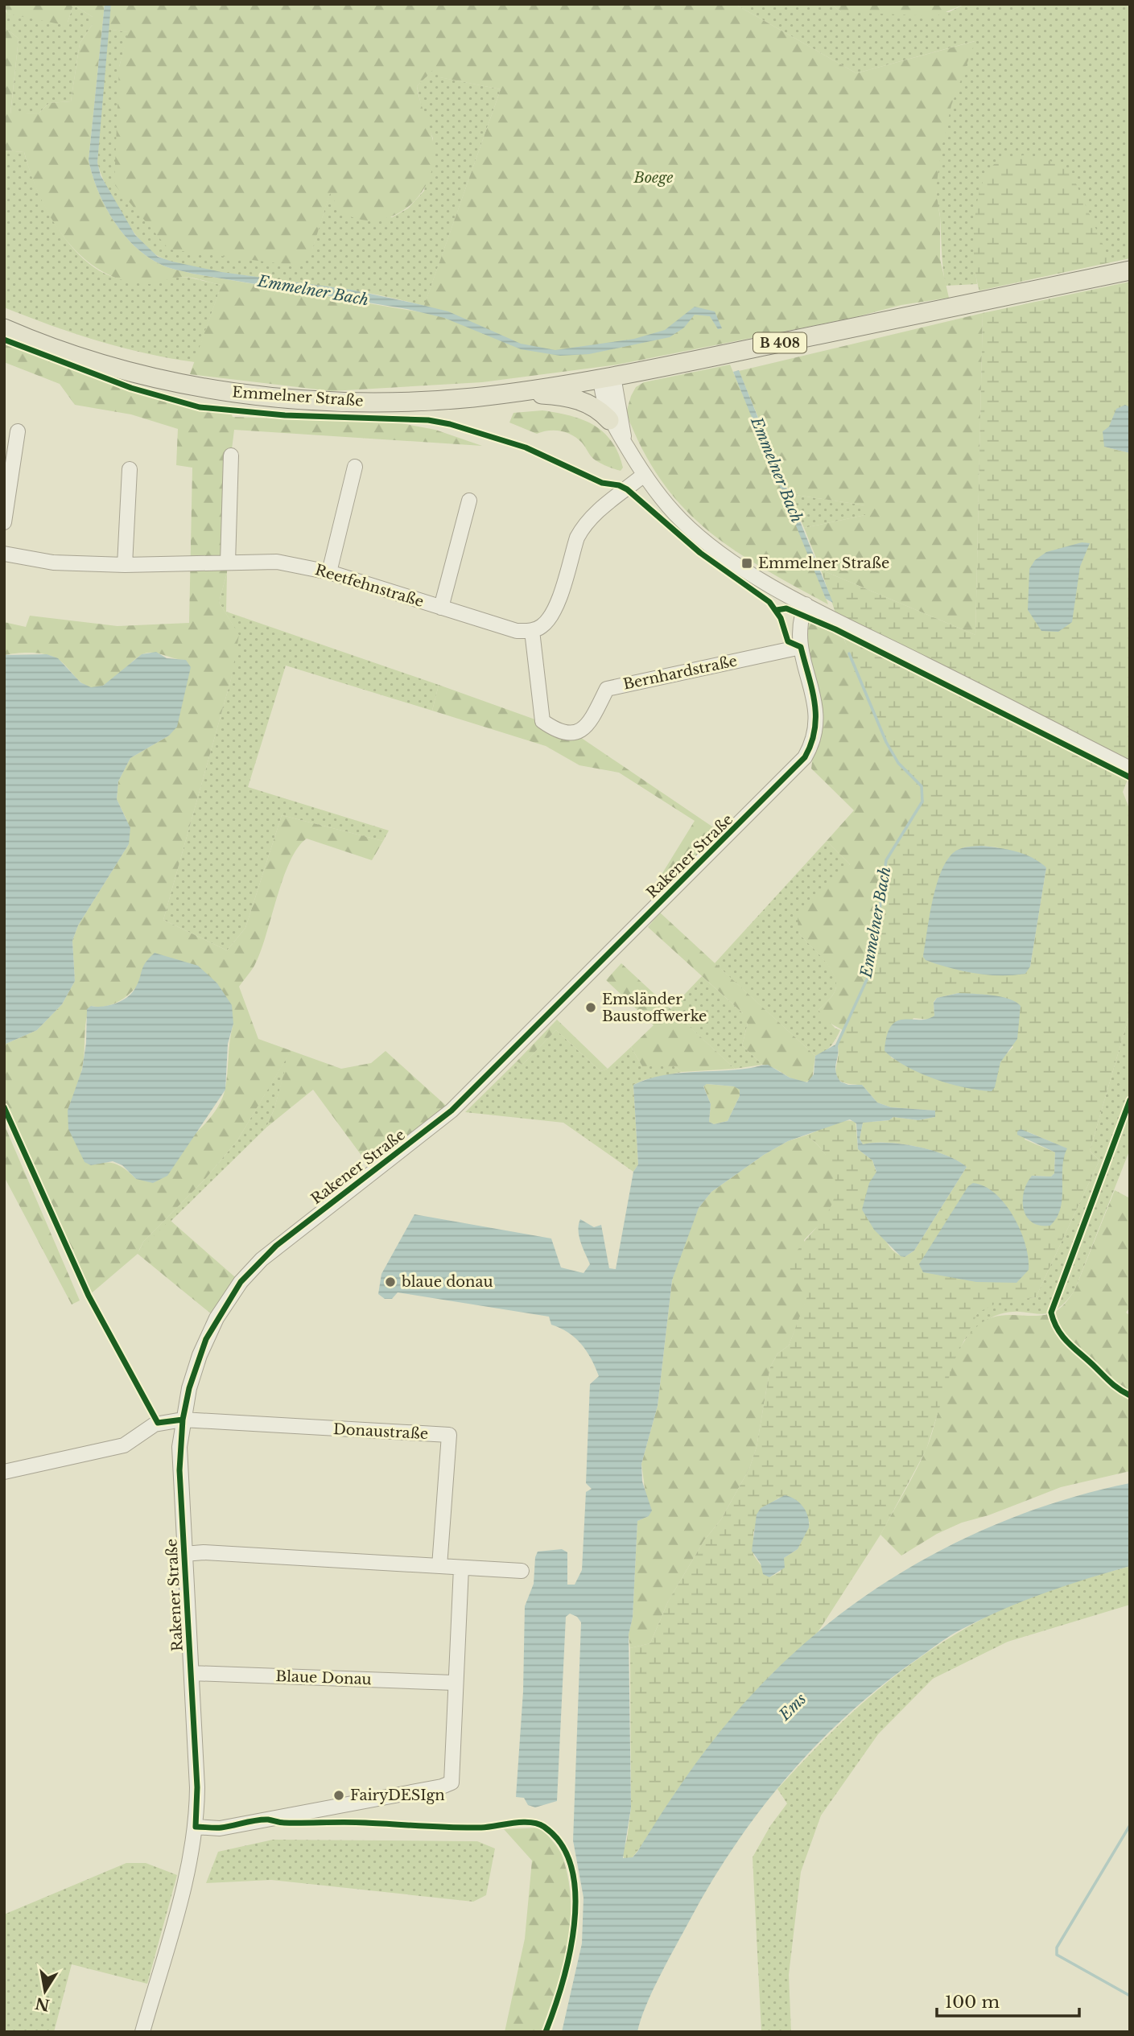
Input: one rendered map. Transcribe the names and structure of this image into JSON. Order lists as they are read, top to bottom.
{
  "streets": {
    "main road": ["B 408", "Emmelner Straße"],
    "street": [
      "Reetfehnstraße",
      "Bernhardstraße",
      "Rakener Straße",
      "Donaustraße",
      "Blaue Donau"
    ]
  },
  "crossings": [
    ["B 408", "Emmelner Straße"],
    ["Reetfehnstraße", "Bernhardstraße"],
    ["Bernhardstraße", "Rakener Straße"],
    ["Rakener Straße", "Donaustraße"],
    ["Rakener Straße", "Blaue Donau"]
  ],
  "water": ["Emmelner Bach", "Ems"],
  "parks": ["Boege"],
  "places": {
    "transit": ["Emmelner Straße"],
    "other": ["Emsländer Baustoffwerke", "blaue donau", "FairyDESIgn"]
  },
  "scale_bar": "100 m",
  "north": "bottom"
}
